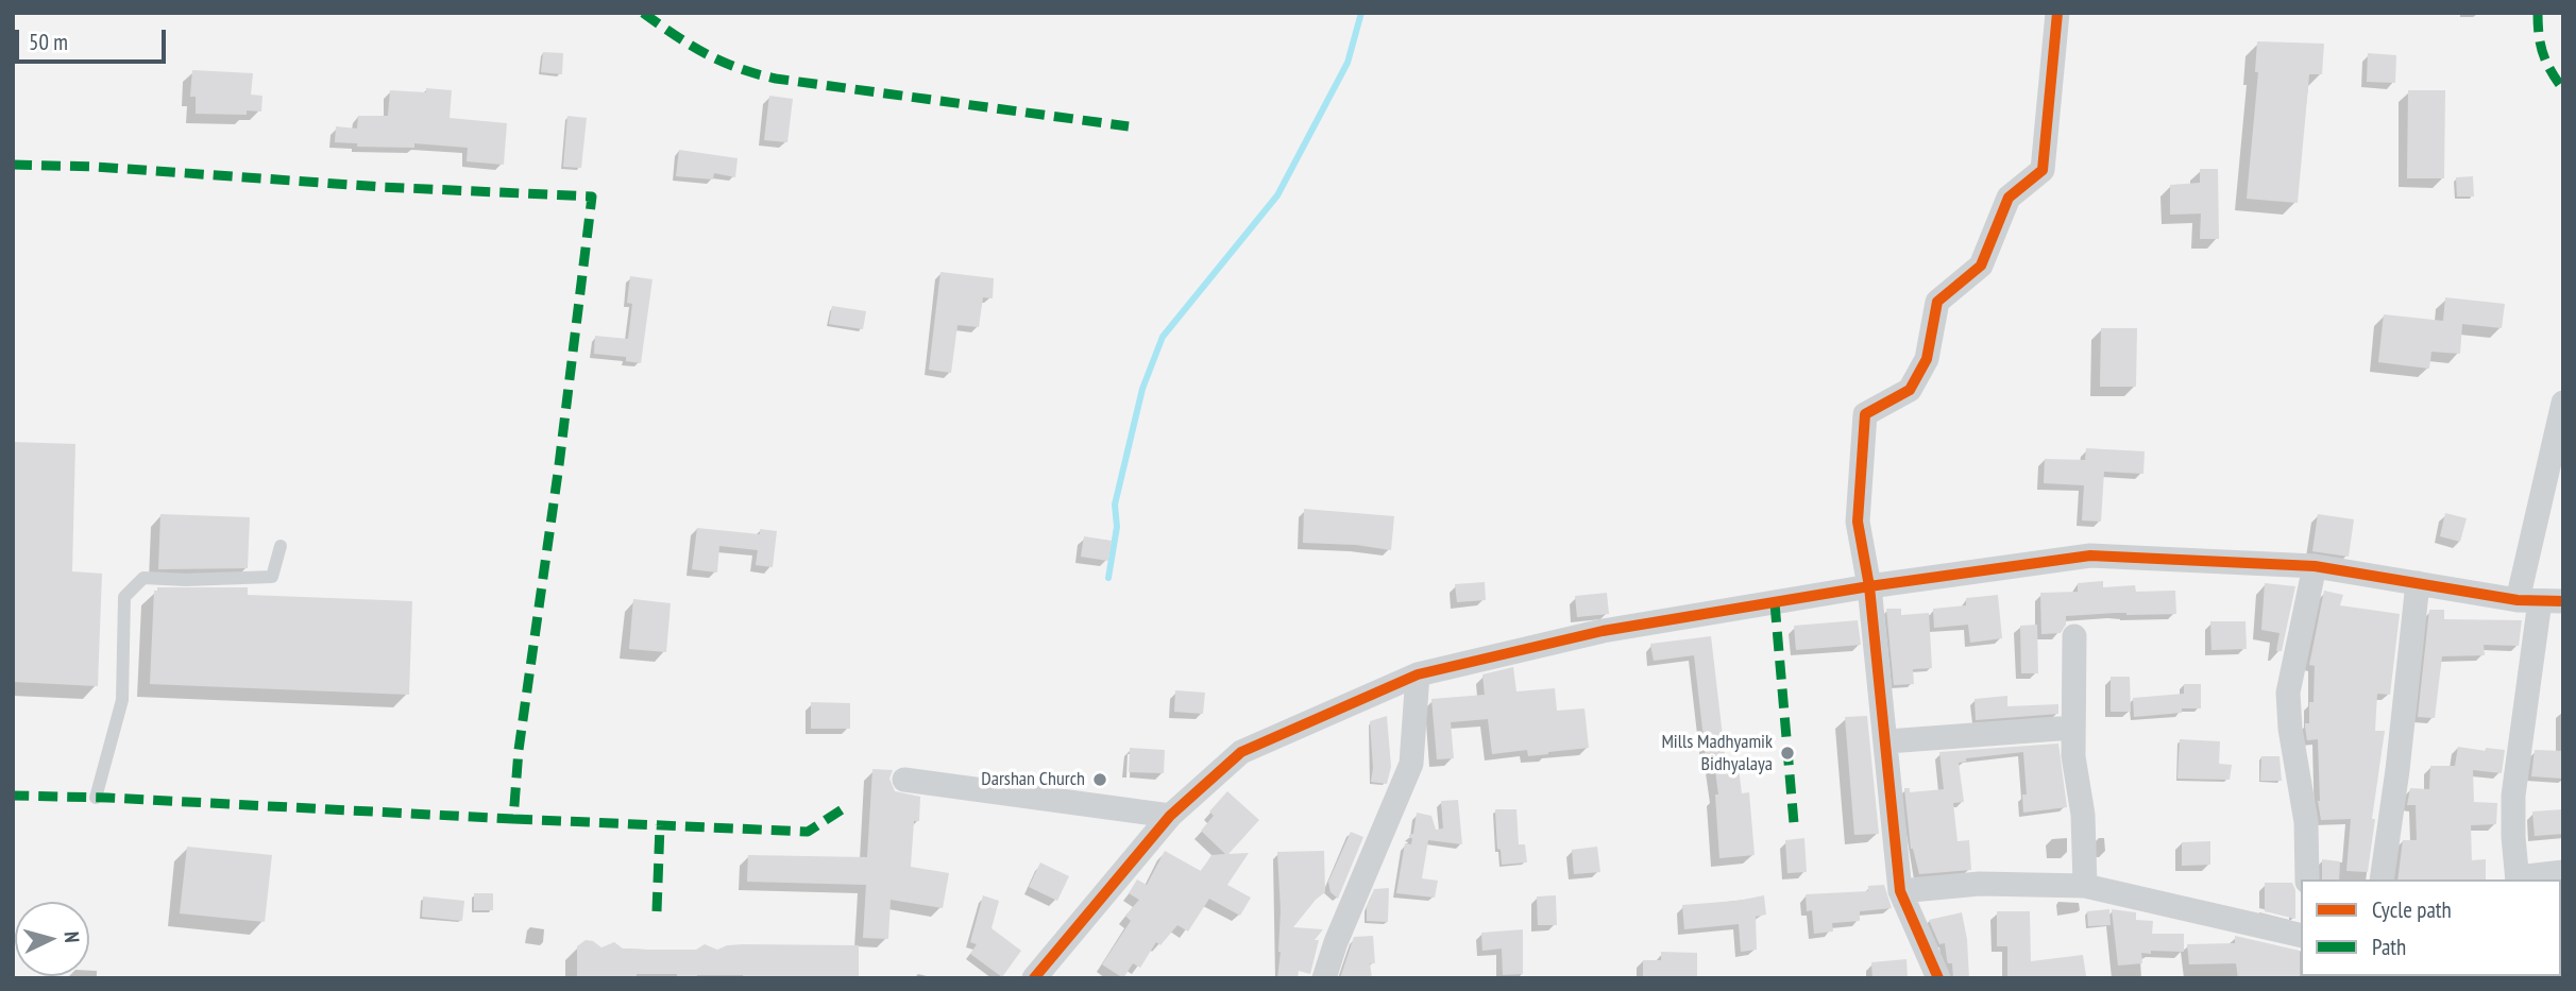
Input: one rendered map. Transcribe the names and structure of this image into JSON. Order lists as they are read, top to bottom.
{
  "places": ["Mills Madhyamik Bidhyalaya", "Darshan Church"],
  "legend": ["Cycle path", "Path"],
  "scale_bar": "50 m",
  "north": "right"
}
